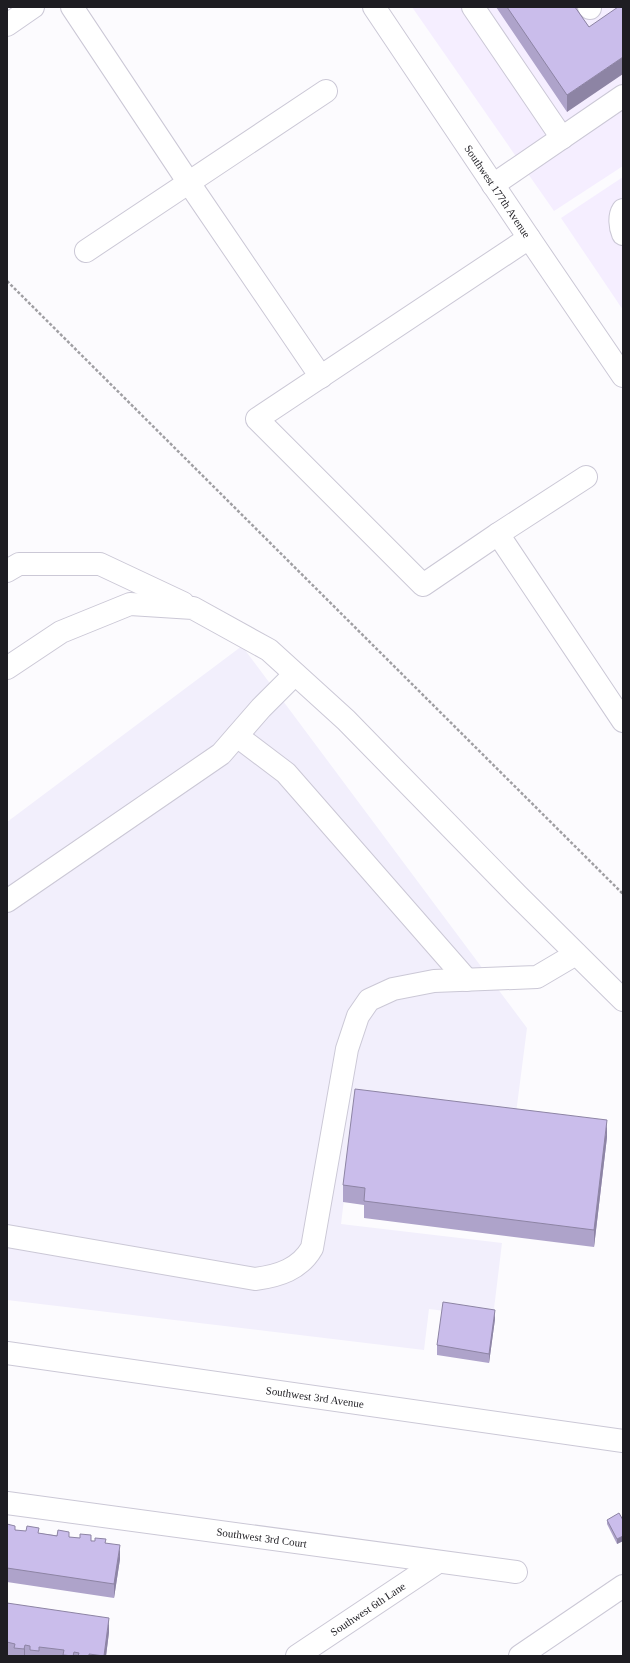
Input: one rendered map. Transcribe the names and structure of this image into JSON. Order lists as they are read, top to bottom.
{
  "streets": {
    "street": [
      "Southwest 177th Avenue",
      "Southwest 3rd Avenue",
      "Southwest 3rd Court",
      "Southwest 6th Lane"
    ]
  },
  "crossings": [
    ["Southwest 3rd Court", "Southwest 6th Lane"]
  ]
}
